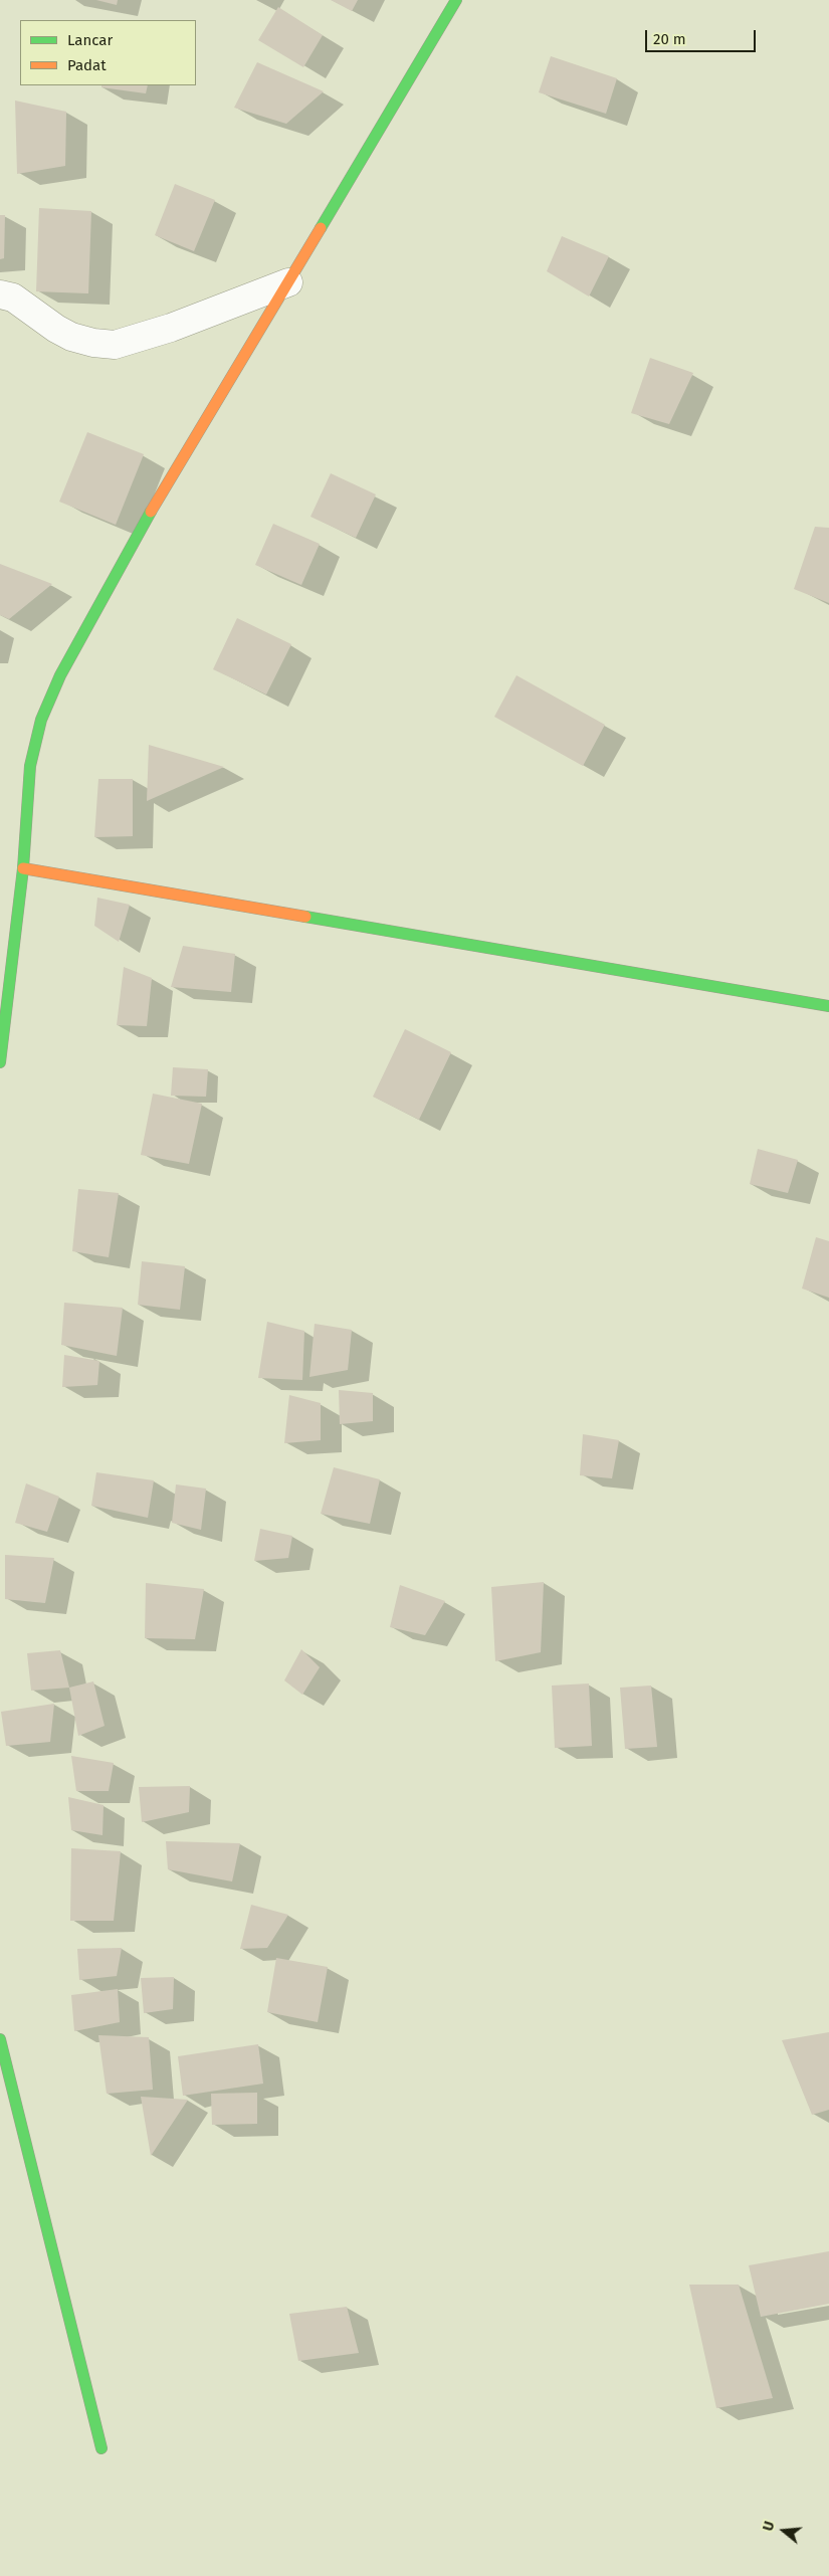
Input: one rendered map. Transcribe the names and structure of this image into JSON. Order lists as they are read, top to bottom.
{
  "legend": ["Lancar", "Padat"],
  "scale_bar": "20 m",
  "north": "left"
}
